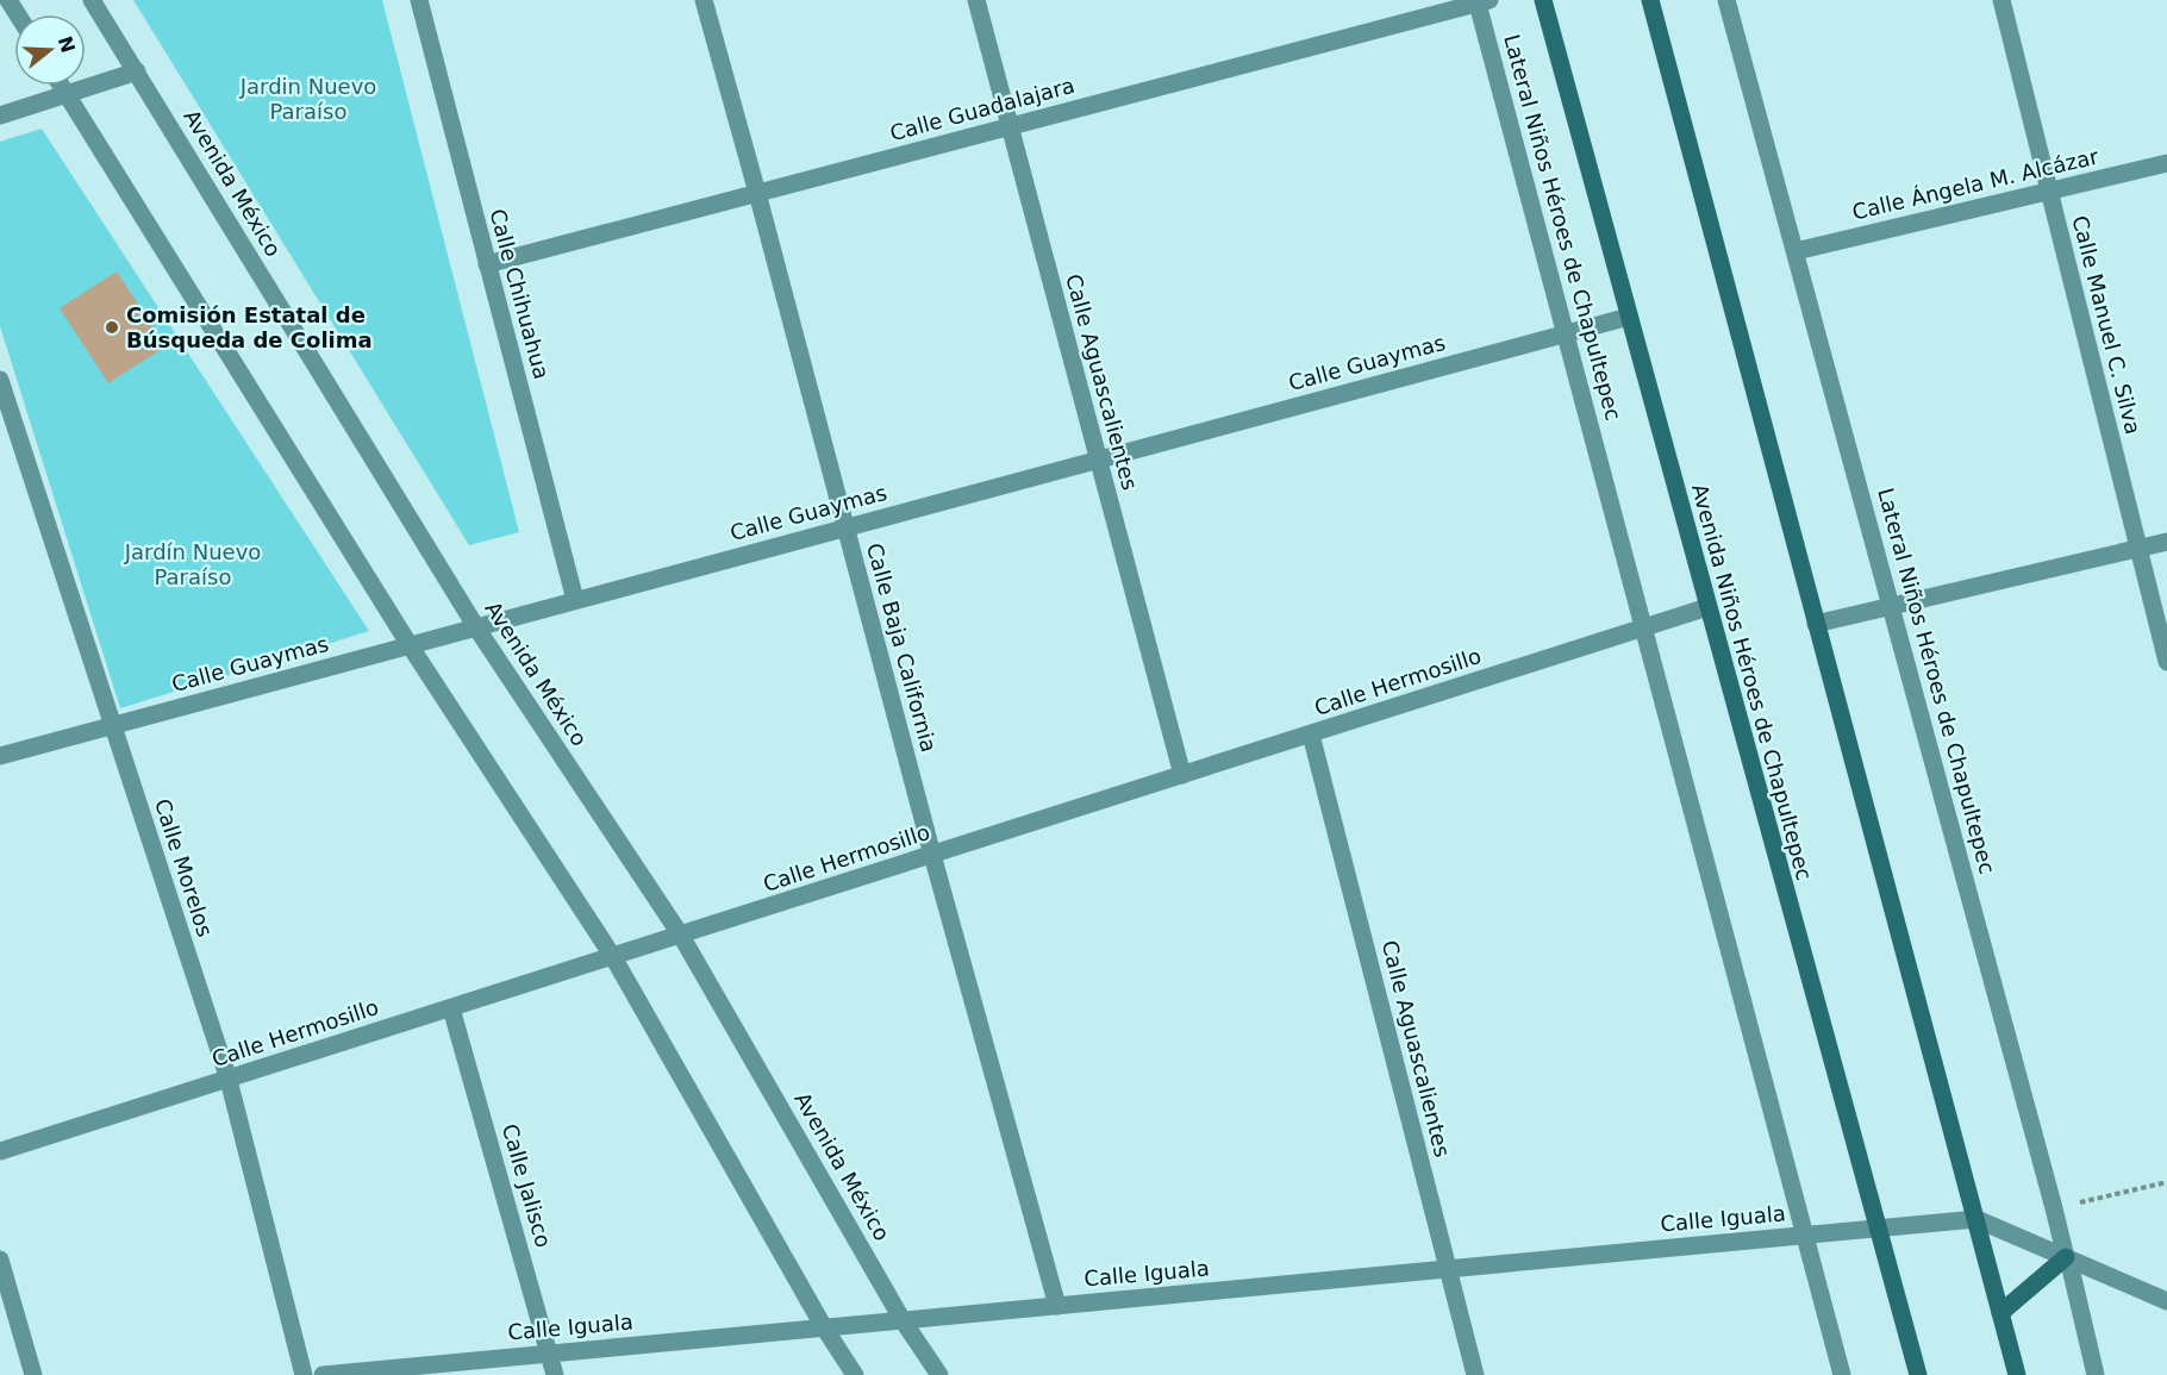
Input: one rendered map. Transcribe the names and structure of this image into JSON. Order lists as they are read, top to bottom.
{
  "streets": {
    "main road": ["Avenida Niños Héroes de Chapultepec"],
    "street": [
      "Calle Guadalajara",
      "Avenida México",
      "Calle Ángela M. Alcázar",
      "Lateral Niños Héroes de Chapultepec",
      "Calle Chihuahua",
      "Calle Manuel C. Silva",
      "Calle Guaymas",
      "Calle Aguascalientes",
      "Calle Baja California",
      "Calle Hermosillo",
      "Calle Morelos",
      "Calle Jalisco",
      "Calle Iguala"
    ]
  },
  "crossings": [
    ["Calle Guadalajara", "Lateral Niños Héroes de Chapultepec"],
    ["Calle Guadalajara", "Calle Chihuahua"],
    ["Calle Guadalajara", "Calle Aguascalientes"],
    ["Calle Guadalajara", "Calle Baja California"],
    ["Avenida México", "Calle Guaymas"],
    ["Avenida México", "Calle Hermosillo"],
    ["Avenida México", "Calle Iguala"],
    ["Calle Ángela M. Alcázar", "Lateral Niños Héroes de Chapultepec"],
    ["Calle Ángela M. Alcázar", "Calle Manuel C. Silva"],
    ["Lateral Niños Héroes de Chapultepec", "Calle Guaymas"],
    ["Lateral Niños Héroes de Chapultepec", "Calle Hermosillo"],
    ["Lateral Niños Héroes de Chapultepec", "Calle Iguala"],
    ["Calle Chihuahua", "Calle Guaymas"],
    ["Calle Guaymas", "Calle Aguascalientes"],
    ["Calle Guaymas", "Calle Baja California"],
    ["Calle Guaymas", "Avenida Niños Héroes de Chapultepec"],
    ["Calle Guaymas", "Calle Morelos"],
    ["Calle Aguascalientes", "Calle Hermosillo"],
    ["Calle Aguascalientes", "Calle Iguala"],
    ["Calle Baja California", "Calle Hermosillo"],
    ["Calle Baja California", "Calle Iguala"],
    ["Calle Hermosillo", "Avenida Niños Héroes de Chapultepec"],
    ["Calle Hermosillo", "Calle Morelos"],
    ["Calle Hermosillo", "Calle Jalisco"],
    ["Avenida Niños Héroes de Chapultepec", "Calle Iguala"],
    ["Calle Jalisco", "Calle Iguala"]
  ],
  "parks": ["Jardin Nuevo Paraíso", "Jardín Nuevo Paraíso"],
  "places": ["Comisión Estatal de Búsqueda de Colima"],
  "north": "right"
}
